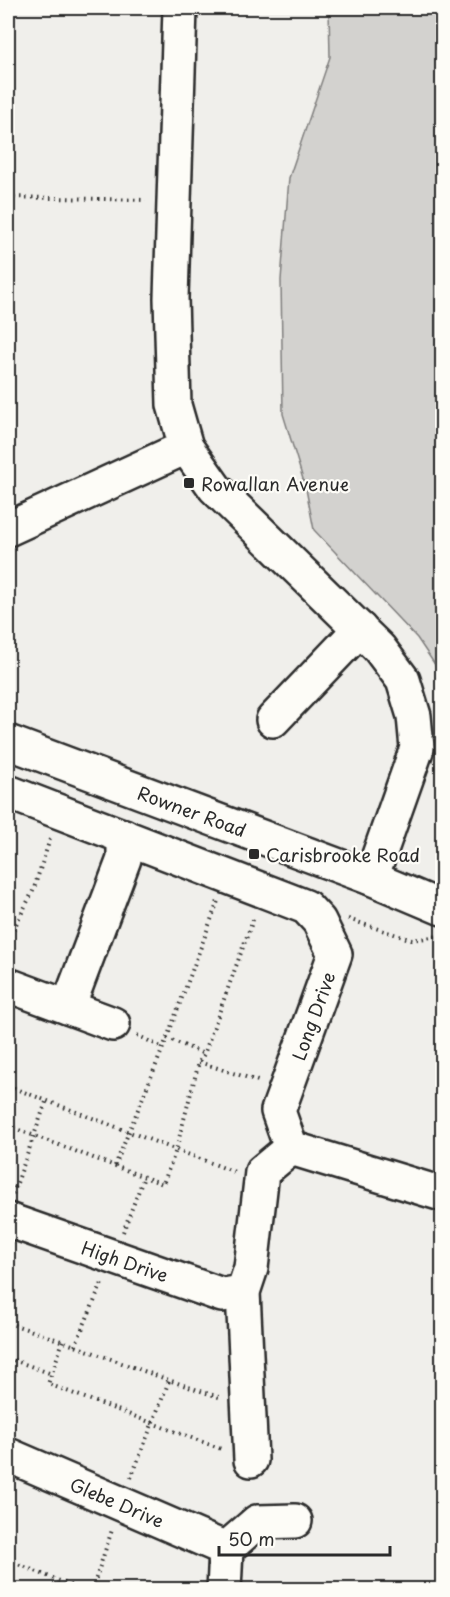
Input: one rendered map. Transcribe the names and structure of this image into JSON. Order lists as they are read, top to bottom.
{
  "streets": {
    "street": [
      "Rowner Road",
      "Long Drive",
      "High Drive",
      "Glebe Drive"
    ]
  },
  "places": {
    "transit": ["Rowallan Avenue", "Carisbrooke Road"]
  },
  "scale_bar": "50 m"
}
